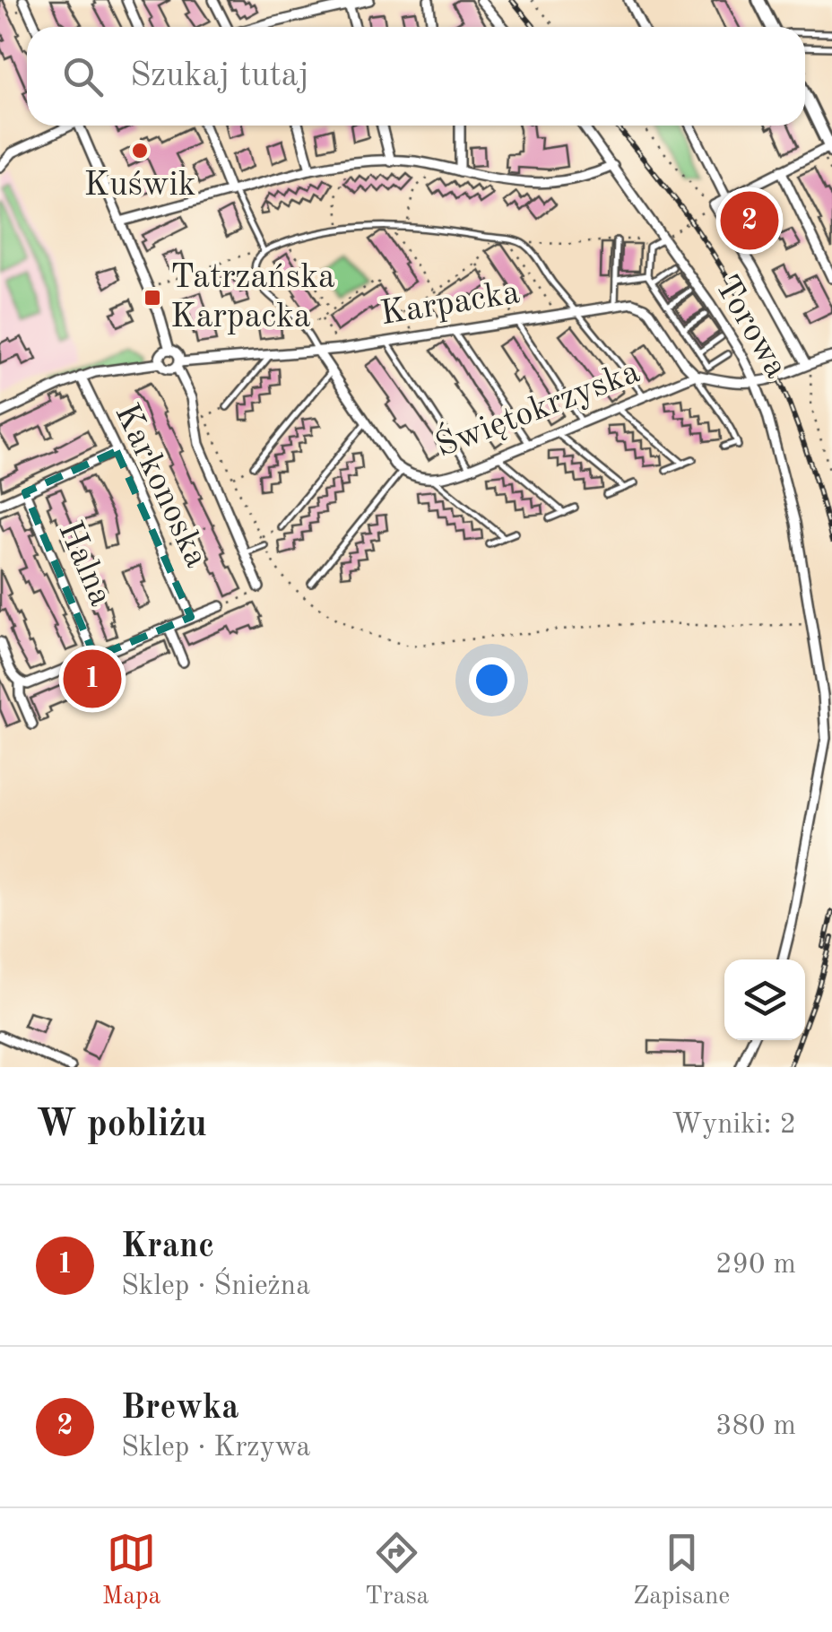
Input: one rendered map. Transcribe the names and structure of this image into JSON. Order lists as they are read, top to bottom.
{
  "streets": {
    "street": [
      "Karpacka",
      "Torowa",
      "Świętokrzyska",
      "Karkonoska",
      "Halna"
    ]
  },
  "crossings": [
    ["Karpacka", "Świętokrzyska"]
  ],
  "places": {
    "other": ["Kuświk"],
    "transit": ["Tatrzańska Karpacka"]
  },
  "page": {
    "search": "Szukaj tutaj",
    "pins": ["2", "1"],
    "heading": ["W pobliżu", "Wyniki: 2"],
    "list": [
      {
        "mark": "1",
        "name": "Kranc",
        "note": "Sklep · Śnieżna",
        "value": "290 m"
      },
      {
        "mark": "2",
        "name": "Brewka",
        "note": "Sklep · Krzywa",
        "value": "380 m"
      }
    ],
    "nav": ["Mapa", "Trasa", "Zapisane"]
  }
}
